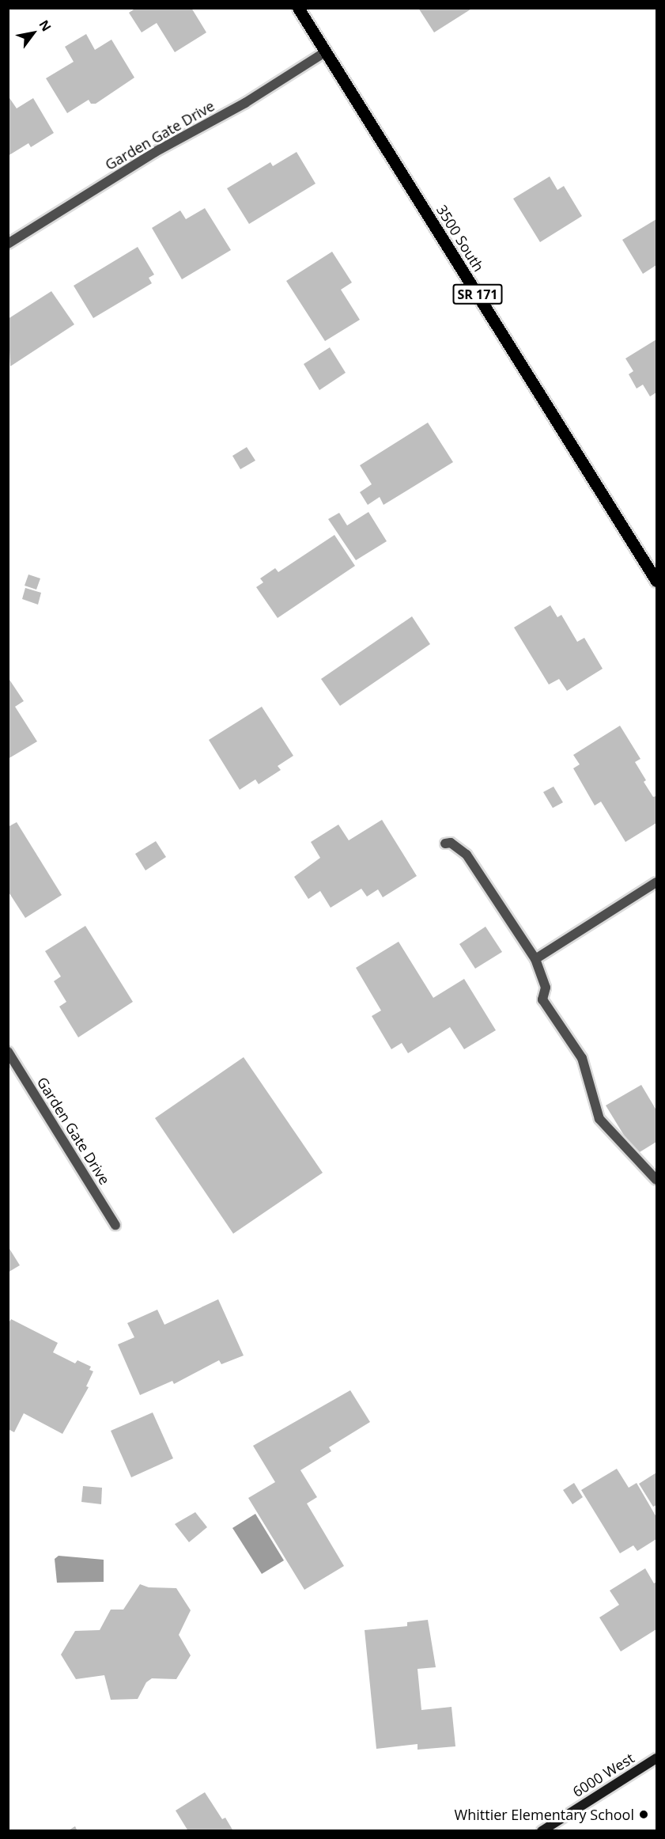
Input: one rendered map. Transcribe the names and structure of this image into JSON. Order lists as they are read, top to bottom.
{
  "streets": {
    "main road": ["3500 South", "SR 171"],
    "street": ["Garden Gate Drive", "6000 West"]
  },
  "crossings": [
    ["Garden Gate Drive", "3500 South"]
  ],
  "places": ["Whittier Elementary School"],
  "north": "top right"
}
